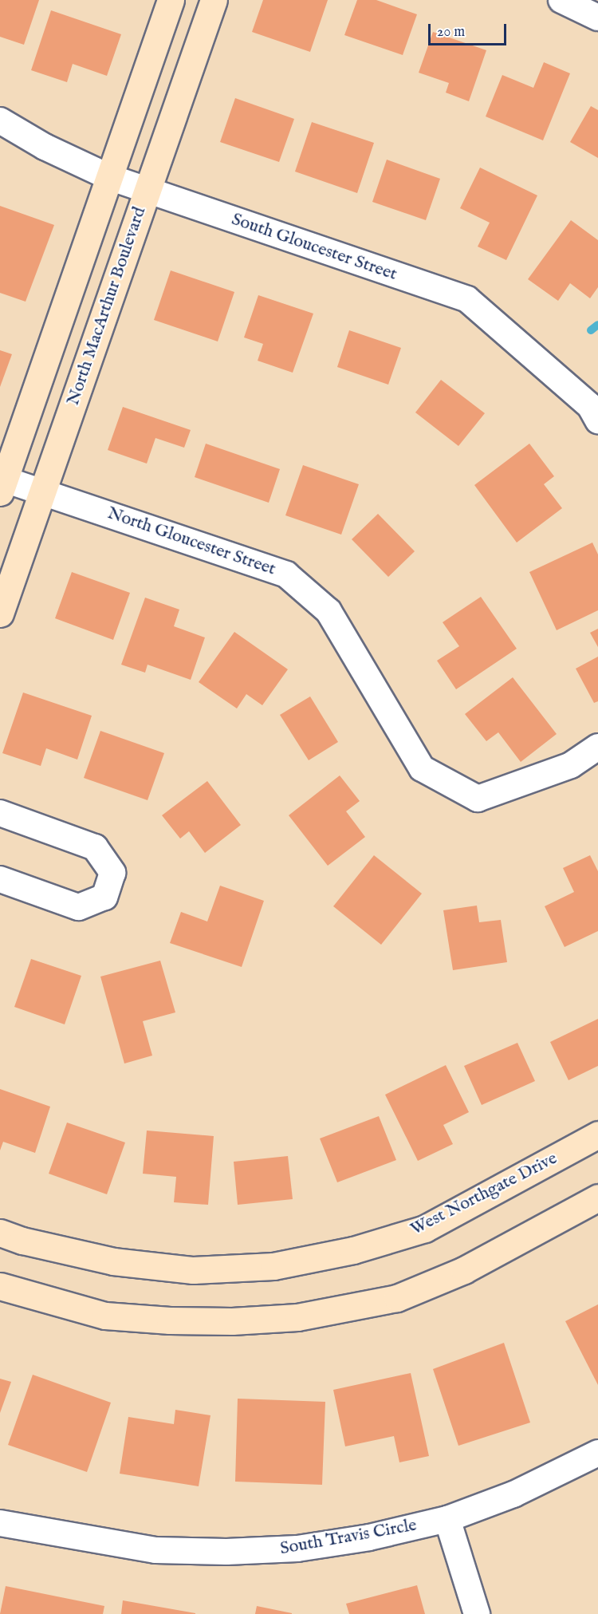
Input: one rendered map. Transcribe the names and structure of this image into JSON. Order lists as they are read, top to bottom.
{
  "streets": {
    "main road": ["North MacArthur Boulevard", "West Northgate Drive"],
    "street": ["South Gloucester Street", "North Gloucester Street", "South Travis Circle"]
  },
  "crossings": [
    ["South Gloucester Street", "North MacArthur Boulevard"],
    ["North MacArthur Boulevard", "North Gloucester Street"]
  ],
  "scale_bar": "20 m"
}
